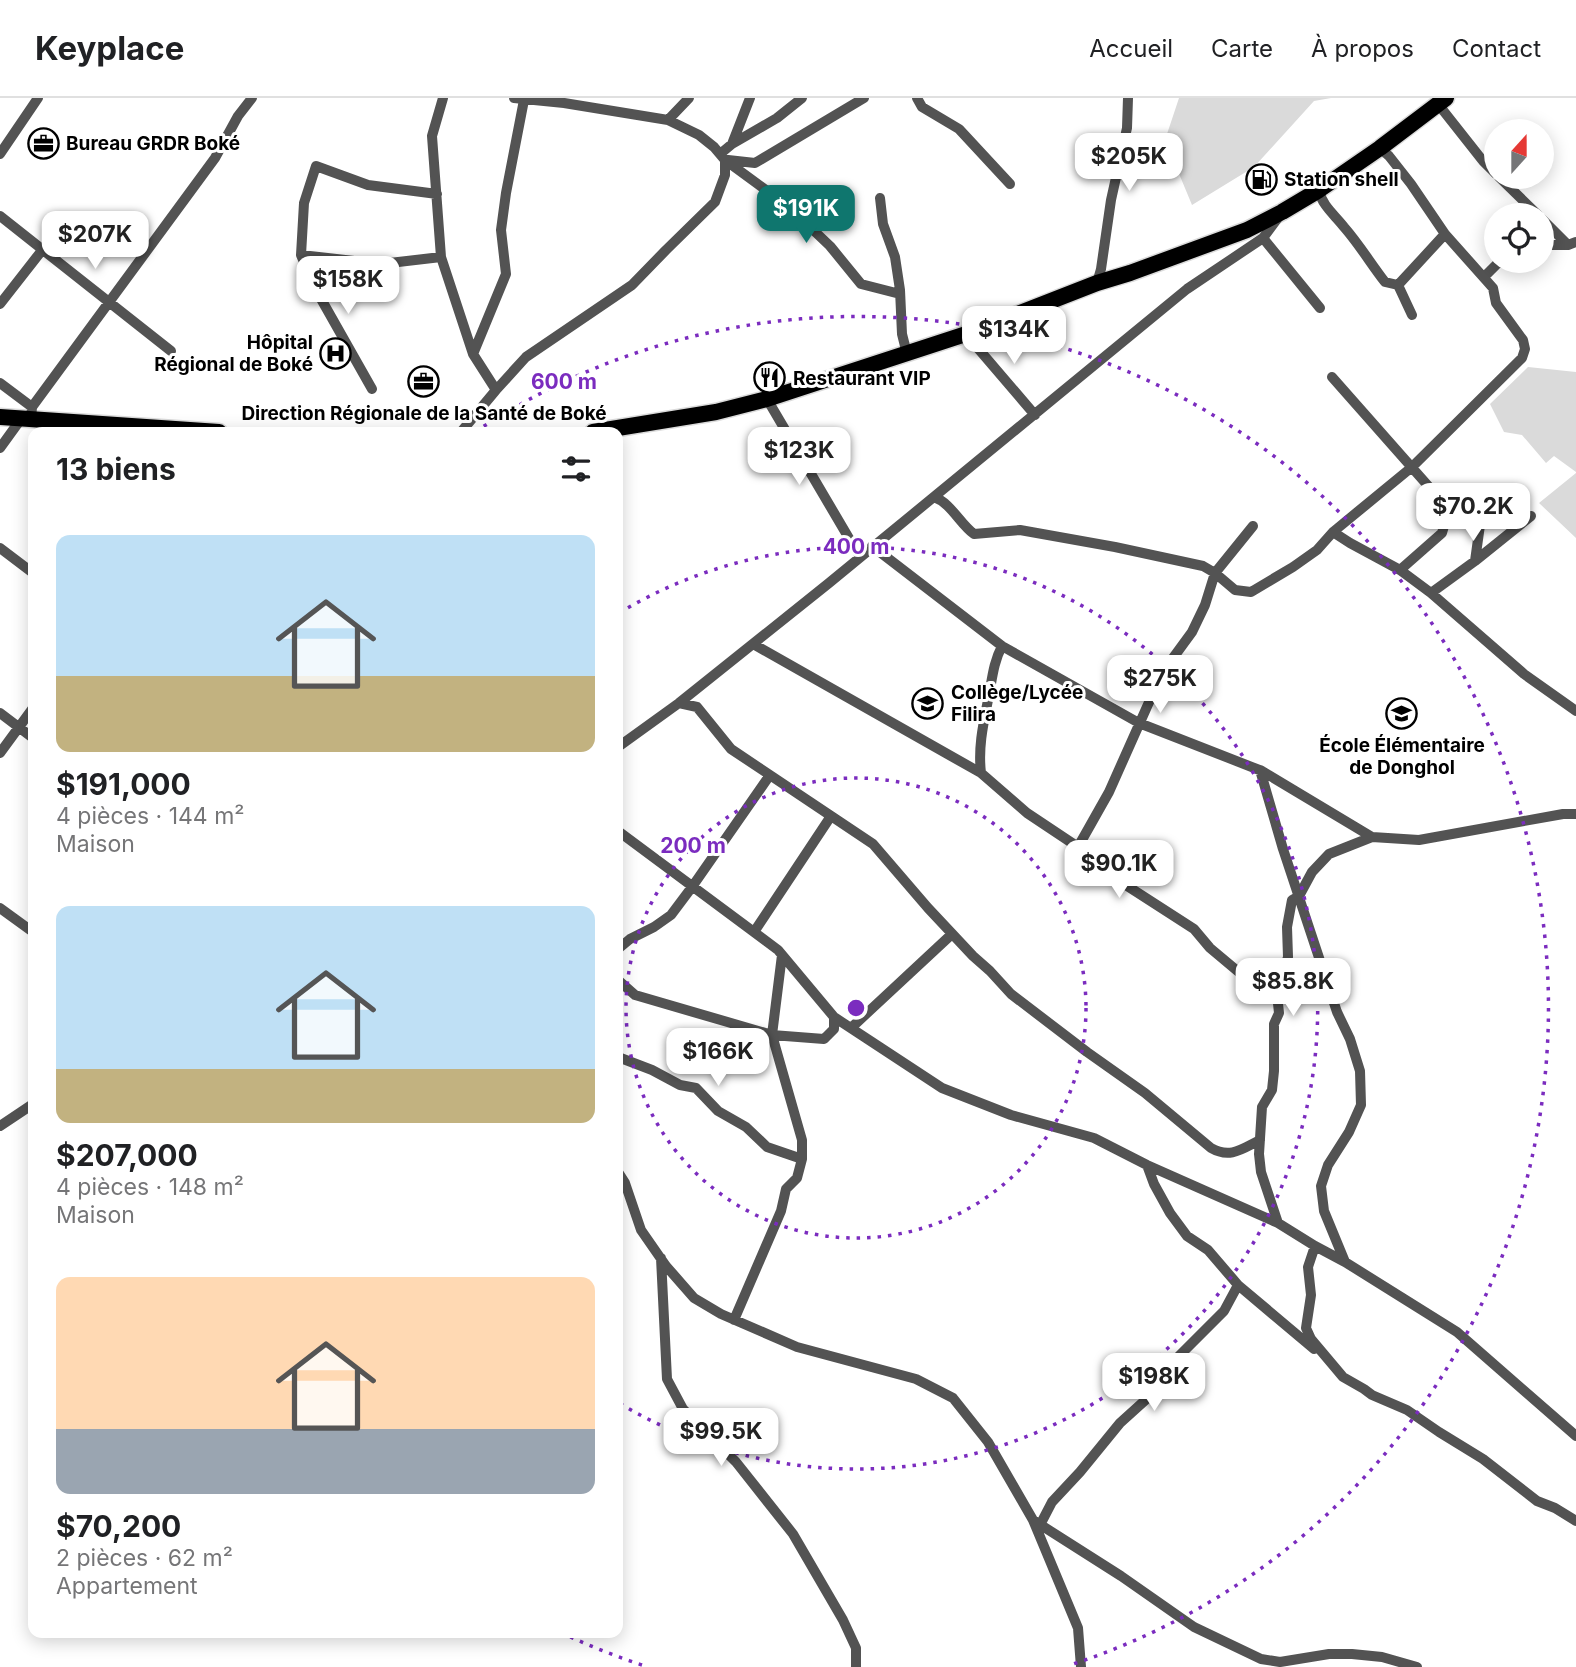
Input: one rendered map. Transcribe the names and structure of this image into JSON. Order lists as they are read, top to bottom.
{
  "places": {
    "office": ["Bureau GRDR Boké", "Direction Régionale de la Santé de Boké"],
    "fuel station": ["Station shell"],
    "hospital": ["Hôpital Régional de Boké"],
    "restaurant": ["Restaurant VIP"],
    "school or university": ["Collège/Lycée Filira", "École Élémentaire de Donghol"]
  },
  "north": "top",
  "page": {
    "header": "Keyplace",
    "nav": [
      "Accueil",
      "Carte",
      "À propos",
      "Contact"
    ],
    "price": [
      "$205K",
      "$191K",
      "$207K",
      "$158K",
      "$134K",
      "$123K",
      "$70.2K",
      "$275K",
      "$90.1K",
      "$85.8K",
      "$166K",
      "$198K",
      "$99.5K"
    ],
    "heading": "13 biens",
    "list": [
      {
        "name": "$191,000",
        "note": "4 pièces · 144 m² · Maison"
      },
      {
        "name": "$207,000",
        "note": "4 pièces · 148 m² · Maison"
      },
      {
        "name": "$70,200",
        "note": "2 pièces · 62 m² · Appartement"
      }
    ]
  },
  "rings": ["600 m", "400 m", "200 m"]
}
